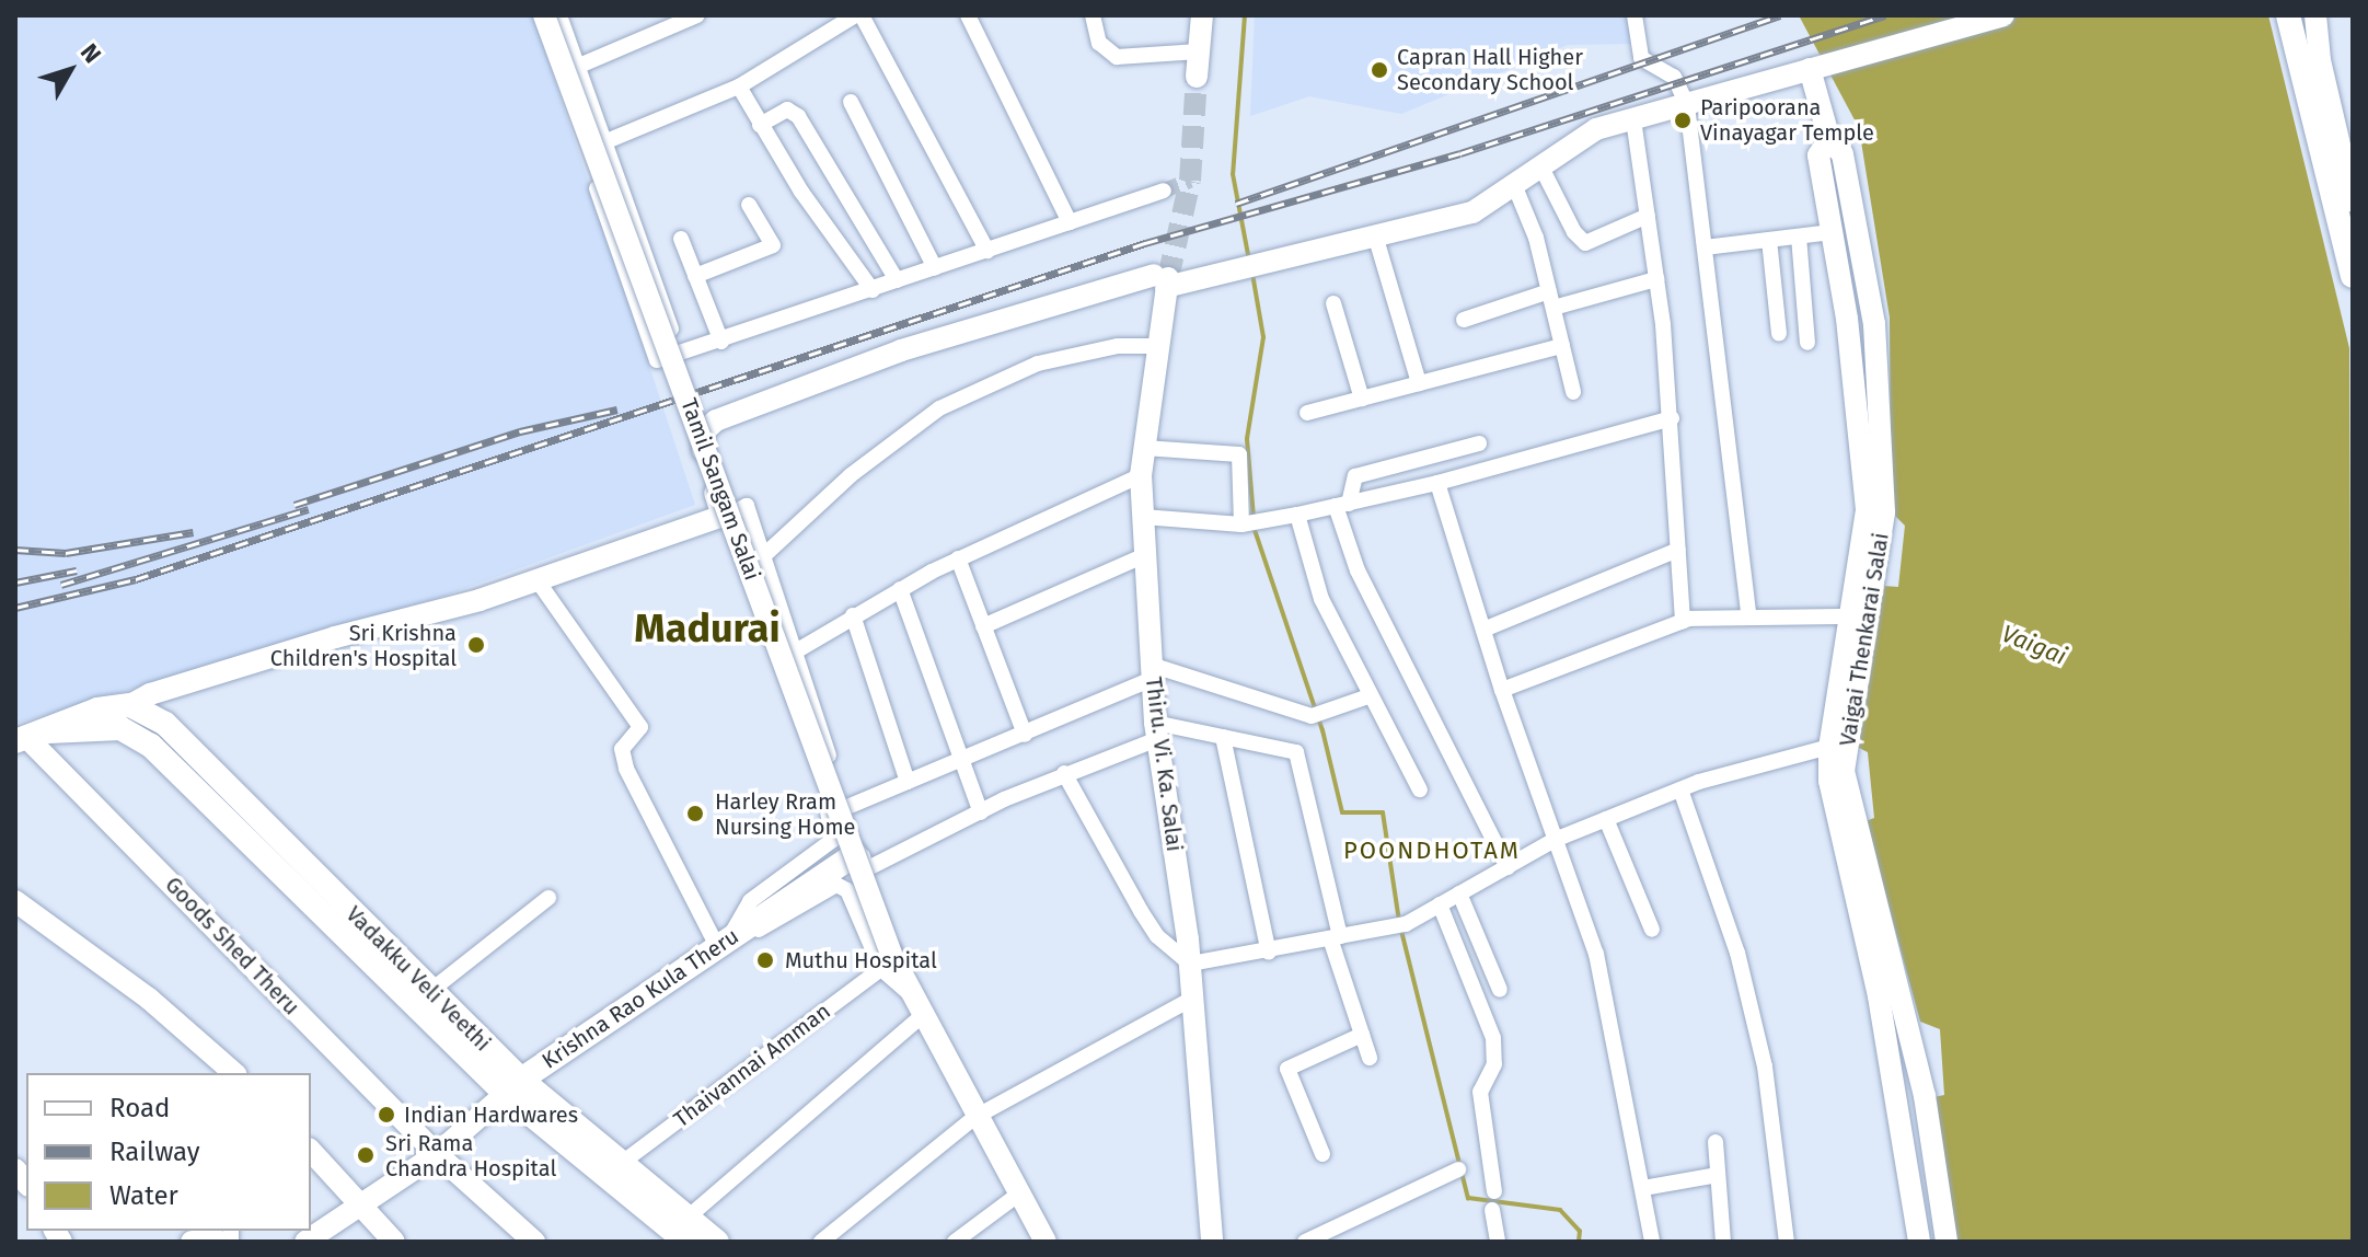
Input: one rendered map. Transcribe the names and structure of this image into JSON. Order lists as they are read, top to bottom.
{
  "streets": {
    "main road": ["Vadakku Veli Veethi", "Krishna Rao Kula Theru"],
    "street": [
      "Tamil Sangam Salai",
      "Vaigai Thenkarai Salai",
      "Thiru. Vi. Ka. Salai",
      "Goods Shed Theru",
      "Thaivannai Amman"
    ]
  },
  "crossings": [
    ["Tamil Sangam Salai", "Krishna Rao Kula Theru"],
    ["Tamil Sangam Salai", "Thaivannai Amman"],
    ["Vadakku Veli Veethi", "Krishna Rao Kula Theru"],
    ["Vadakku Veli Veethi", "Thaivannai Amman"]
  ],
  "districts": ["Madurai", "POONDHOTAM"],
  "water": ["Vaigai"],
  "places": [
    "Capran Hall Higher Secondary School",
    "Paripoorana Vinayagar Temple",
    "Sri Krishna Children's Hospital",
    "Harley Rram Nursing Home",
    "Muthu Hospital",
    "Indian Hardwares",
    "Sri Rama Chandra Hospital"
  ],
  "legend": ["Road", "Railway", "Water"],
  "north": "top right"
}
